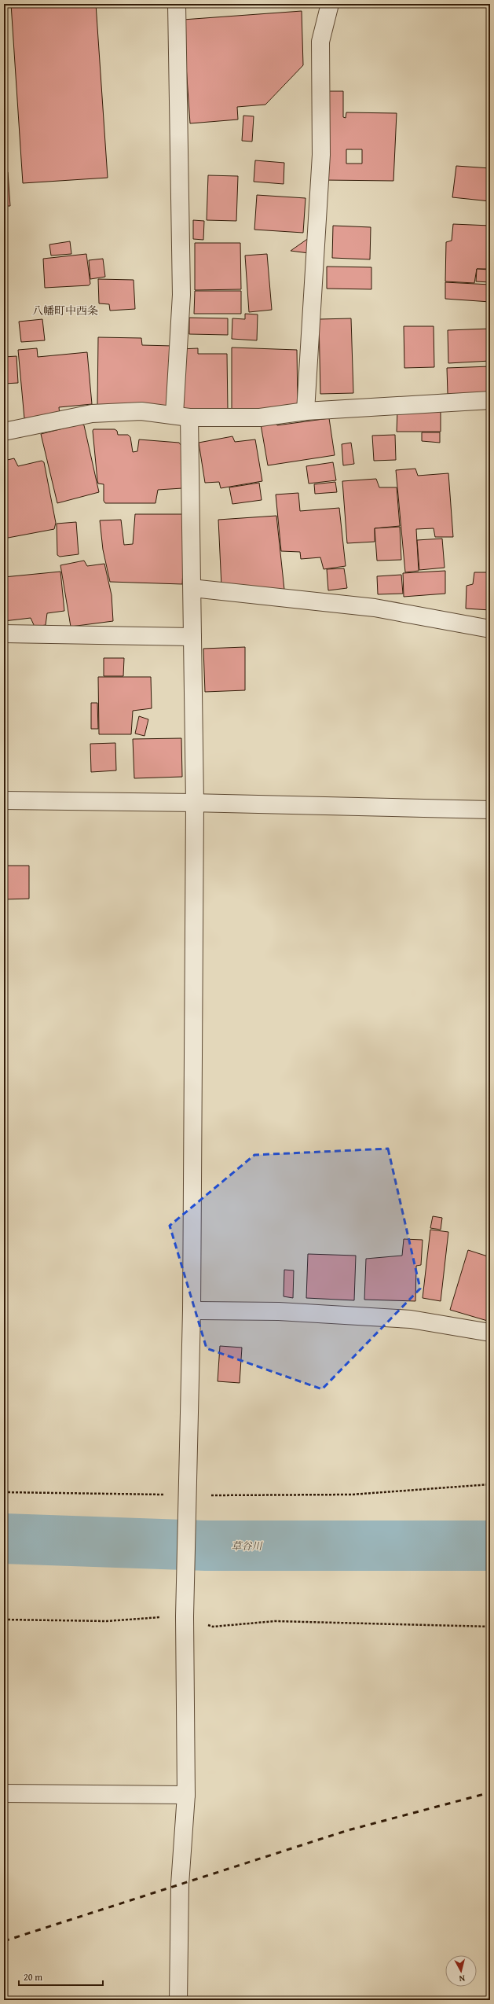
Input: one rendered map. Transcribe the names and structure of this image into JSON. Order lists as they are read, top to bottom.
{
  "districts": ["八幡町中西条"],
  "water": ["草谷川"],
  "scale_bar": "20 m",
  "north": "bottom"
}
